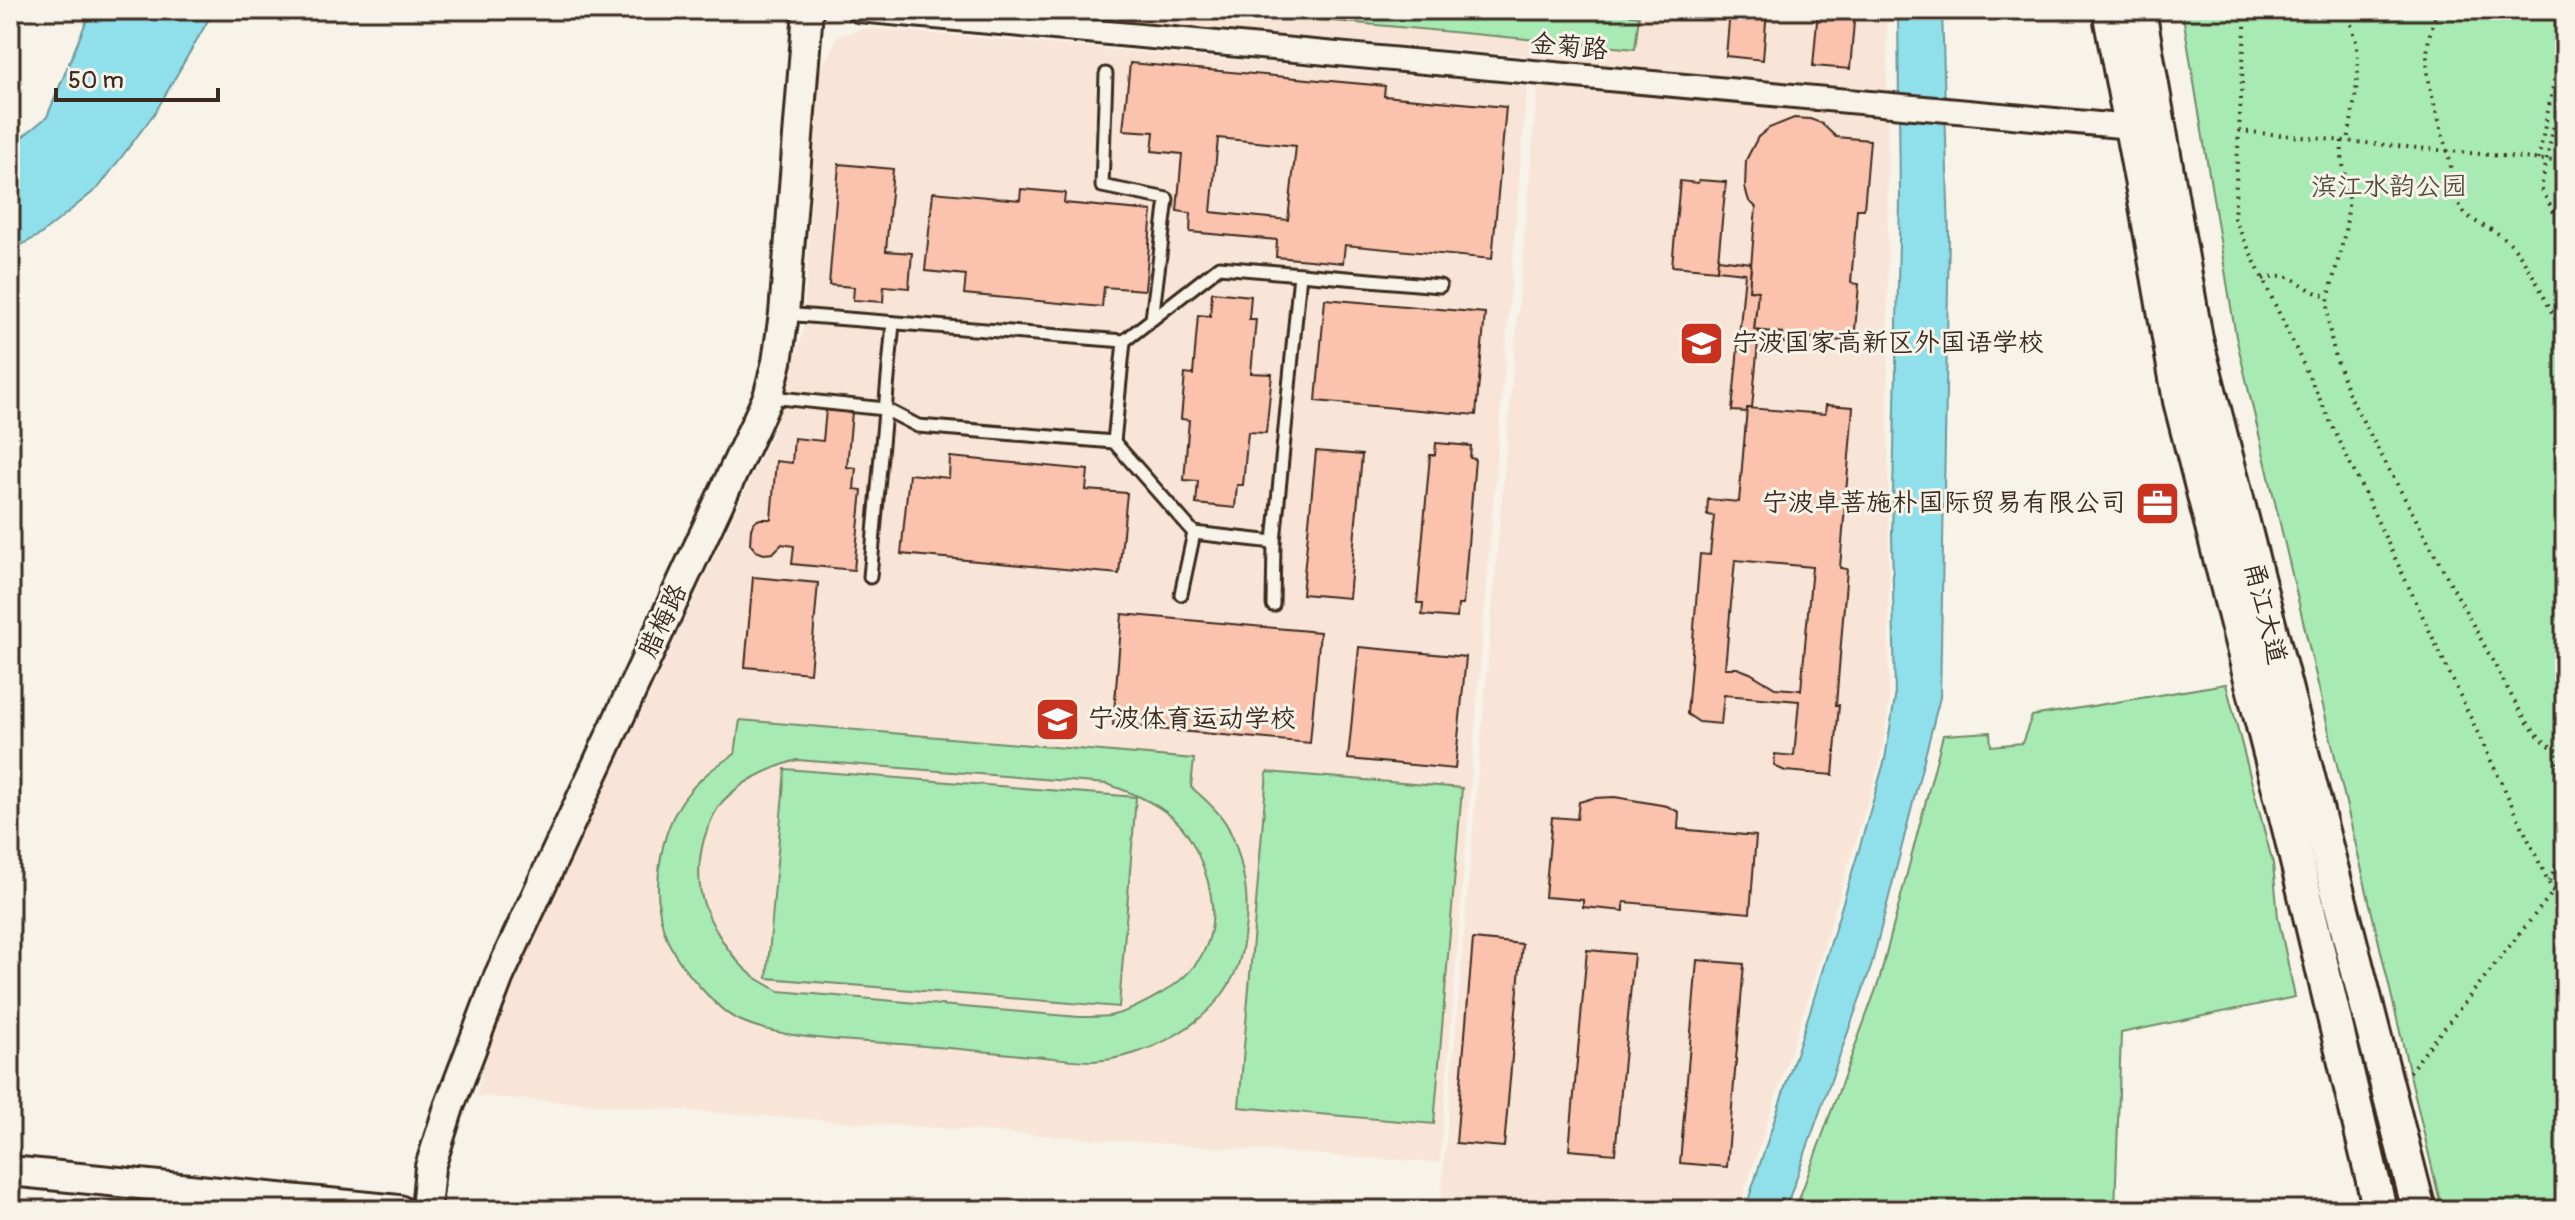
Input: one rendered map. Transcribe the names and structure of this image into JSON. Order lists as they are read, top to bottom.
{
  "streets": {
    "main road": ["甬江大道"],
    "street": ["金菊路", "腊梅路"]
  },
  "crossings": [
    ["金菊路", "甬江大道"]
  ],
  "parks": ["滨江水韵公园"],
  "places": {
    "school or university": ["宁波国家高新区外国语学校", "宁波体育运动学校"],
    "office": ["宁波卓菩施朴国际贸易有限公司"]
  },
  "scale_bar": "50 m"
}
